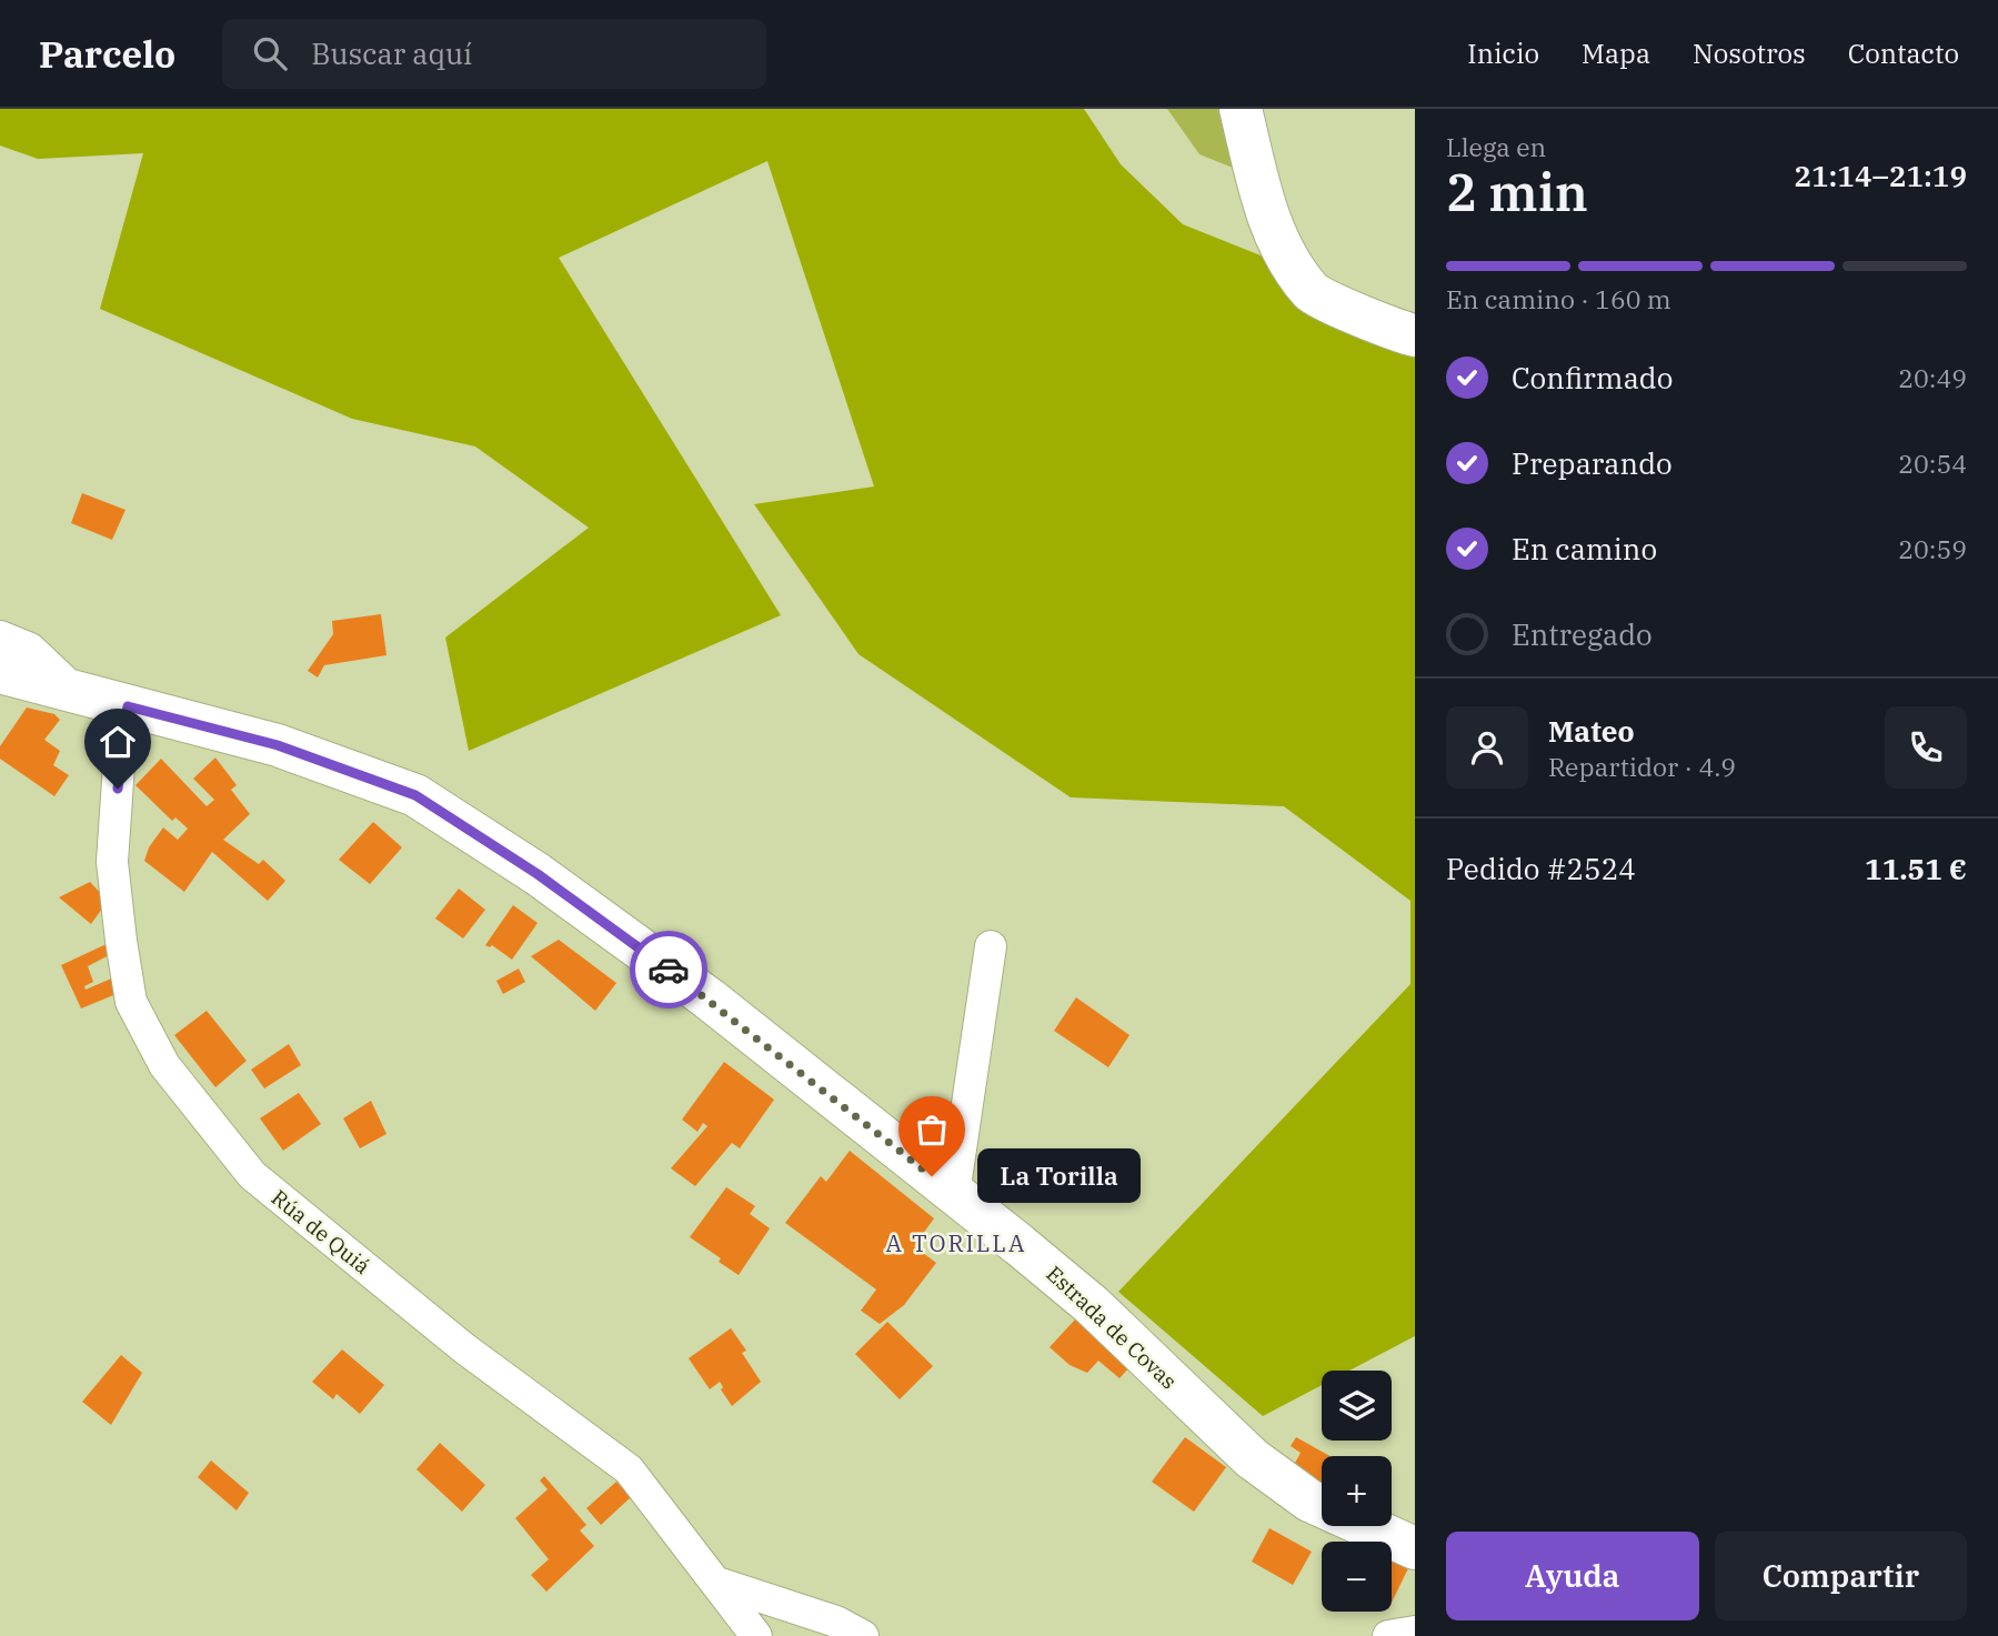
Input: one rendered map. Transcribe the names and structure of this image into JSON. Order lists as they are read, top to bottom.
{
  "streets": {
    "main road": ["Estrada de Covas"],
    "street": ["Rúa de Quiá"]
  },
  "crossings": [
    ["Rúa de Quiá", "Estrada de Covas"]
  ],
  "districts": ["A TORILLA"],
  "places": ["La Torilla"],
  "page": {
    "header": "Parcelo",
    "search": "Buscar aquí",
    "nav": [
      "Inicio",
      "Mapa",
      "Nosotros",
      "Contacto"
    ],
    "heading": ["2 min", "Llega en", "21:14–21:19"],
    "panel": [
      "Mateo",
      "Repartidor · 4.9",
      "Pedido #2524",
      "11.51 €"
    ],
    "bar": "En camino · 160 m",
    "list": [
      ["Confirmado", "20:49"],
      ["Preparando", "20:54"],
      ["En camino", "20:59"],
      "Entregado"
    ],
    "bubble": "La Torilla",
    "map_buttons": ["+", "−"],
    "buttons": ["Ayuda", "Compartir"]
  }
}
